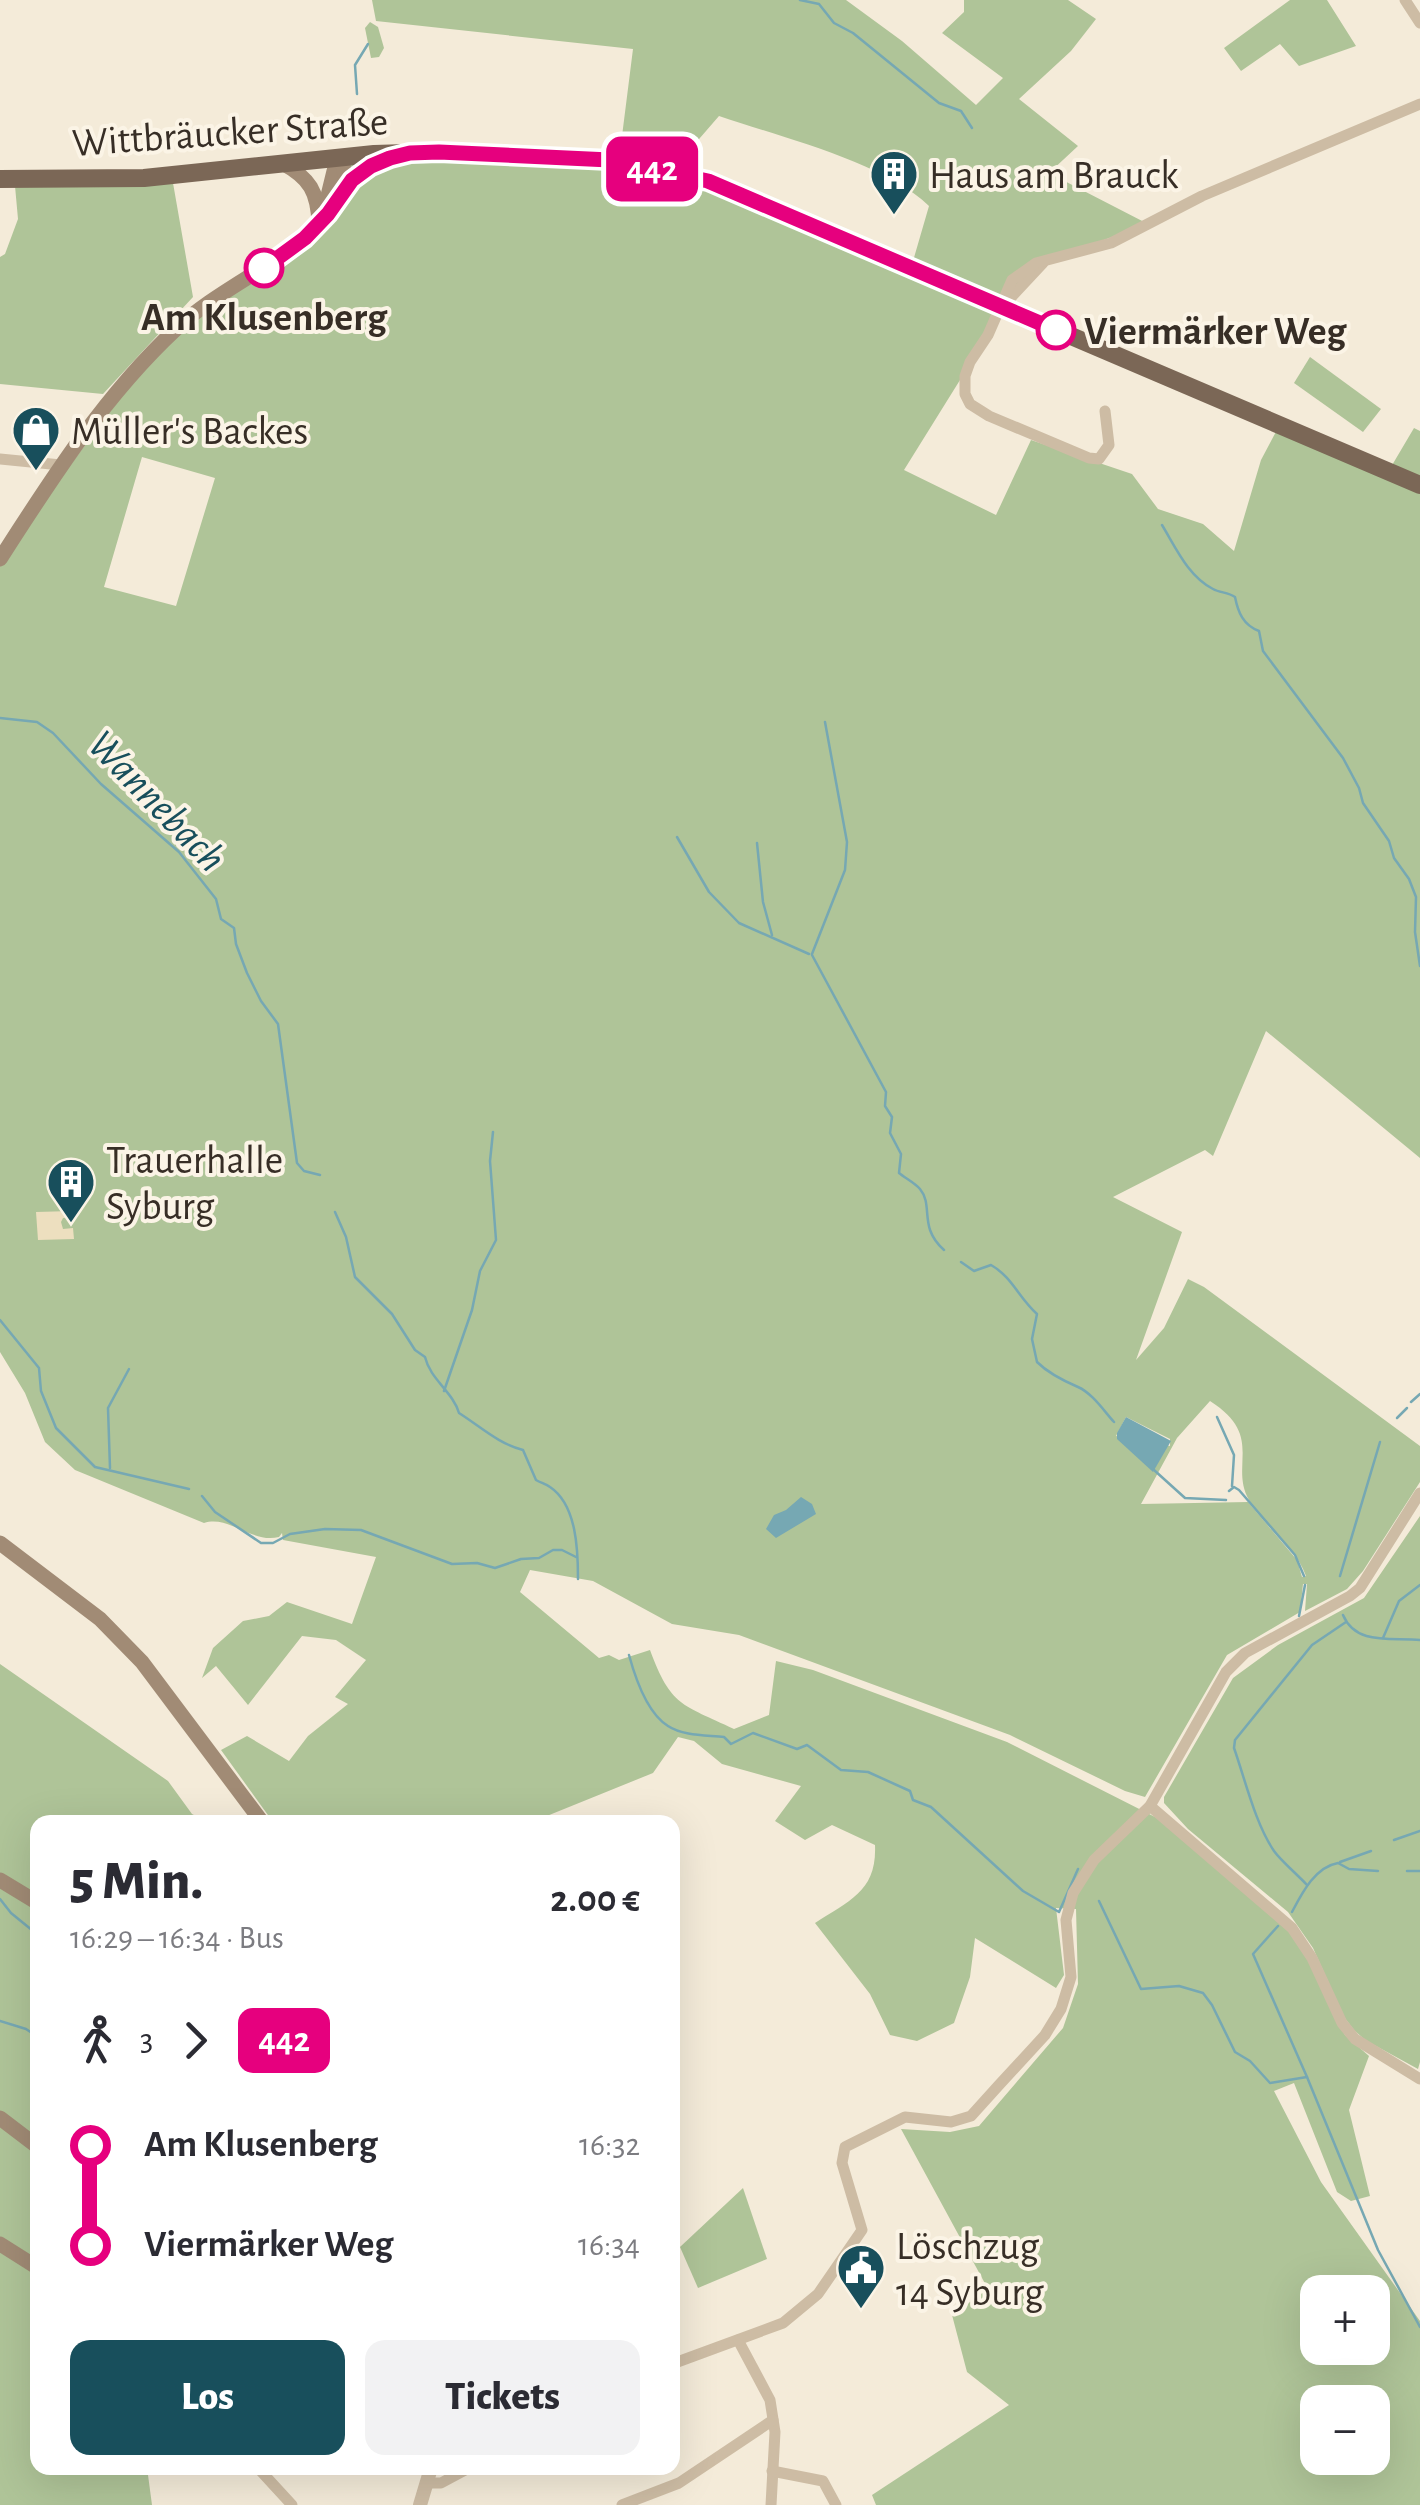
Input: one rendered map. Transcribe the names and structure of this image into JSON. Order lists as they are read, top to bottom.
{
  "streets": {
    "main road": ["Wittbräucker Straße"]
  },
  "water": ["Wannebach"],
  "places": {
    "building": ["Haus am Brauck", "Trauerhalle Syburg"],
    "other": ["Am Klusenberg", "Viermärker Weg"],
    "shop": ["Müller's Backes"],
    "public building": ["Löschzug 14 Syburg"]
  },
  "lines": ["bus line 442"],
  "page": {
    "on_map": "442",
    "heading": ["5 Min.", "16:29 – 16:34 · Bus", "2.00 €"],
    "legs": ["3", "442"],
    "list": [
      {
        "name": "Am Klusenberg",
        "value": "16:32"
      },
      {
        "name": "Viermärker Weg",
        "value": "16:34"
      }
    ],
    "map_buttons": ["+", "−"],
    "buttons": ["Los", "Tickets"]
  }
}
